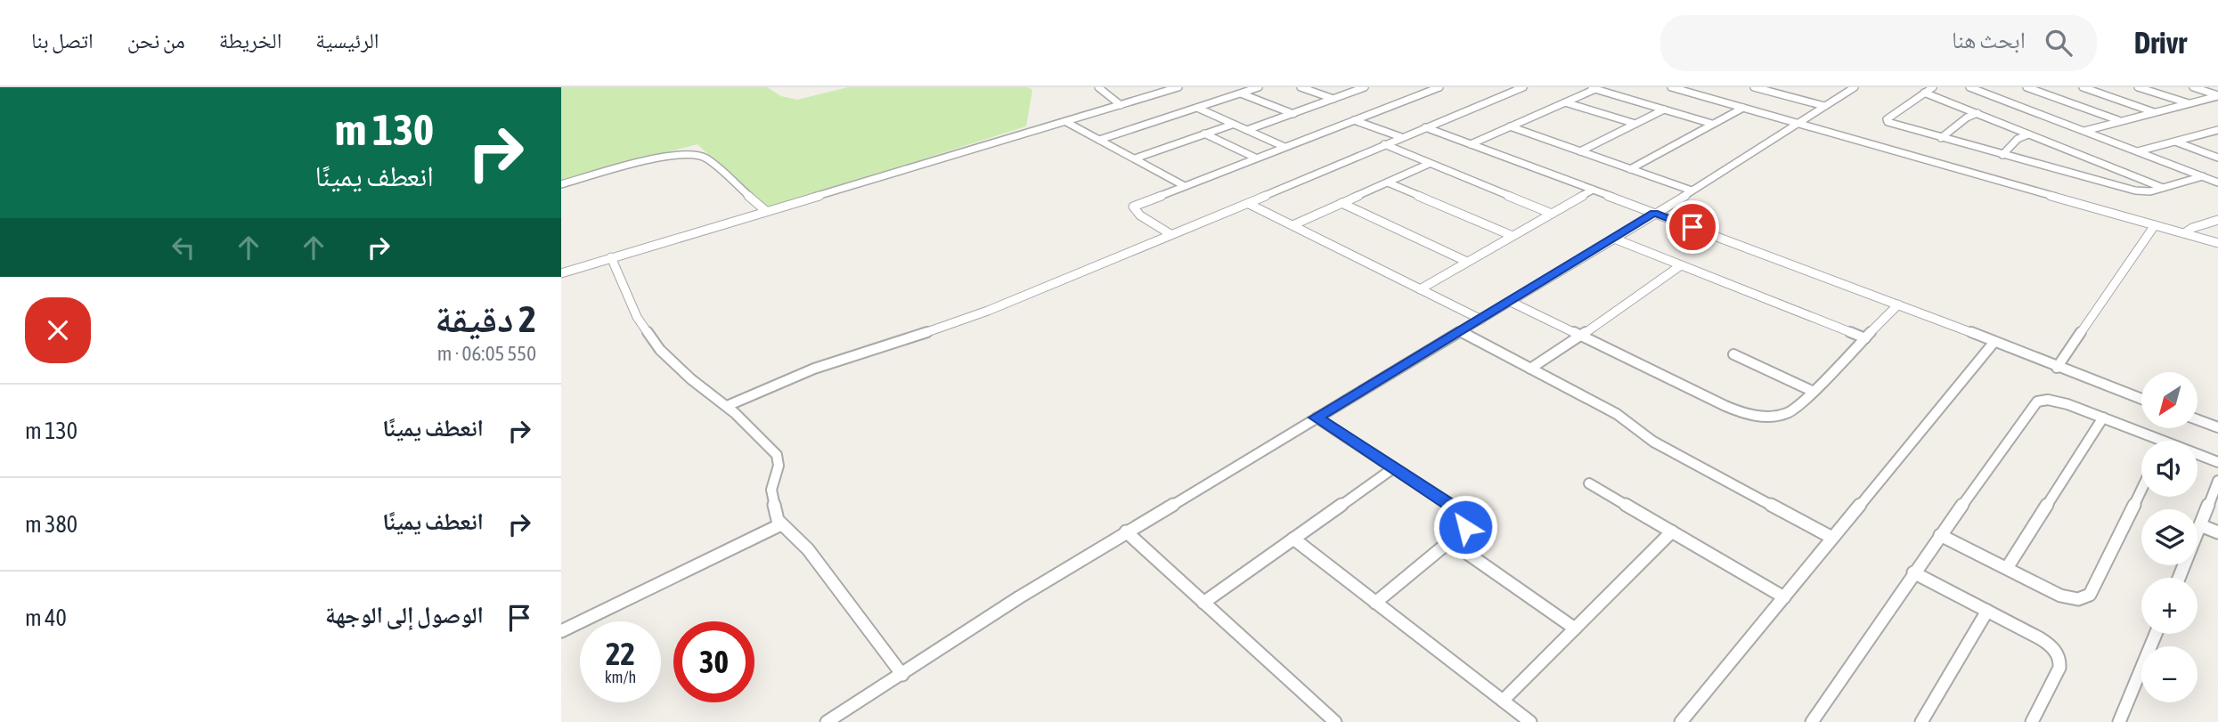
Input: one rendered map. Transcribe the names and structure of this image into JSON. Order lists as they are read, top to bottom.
{
  "north": "bottom left",
  "page": {
    "header": "Drivr",
    "search": "ابحث هنا",
    "nav": [
      "الرئيسية",
      "الخريطة",
      "من نحن",
      "اتصل بنا"
    ],
    "turn": ["130 m", "انعطف يمينًا"],
    "heading": ["2 دقيقة", "550 m · 06:05"],
    "map_buttons": ["+", "−"],
    "list": [
      {
        "name": "انعطف يمينًا",
        "value": "130 m"
      },
      {
        "name": "انعطف يمينًا",
        "value": "380 m"
      },
      {
        "name": "الوصول إلى الوجهة",
        "value": "40 m"
      }
    ],
    "speed": "22 km/h",
    "limit": "30"
  }
}
